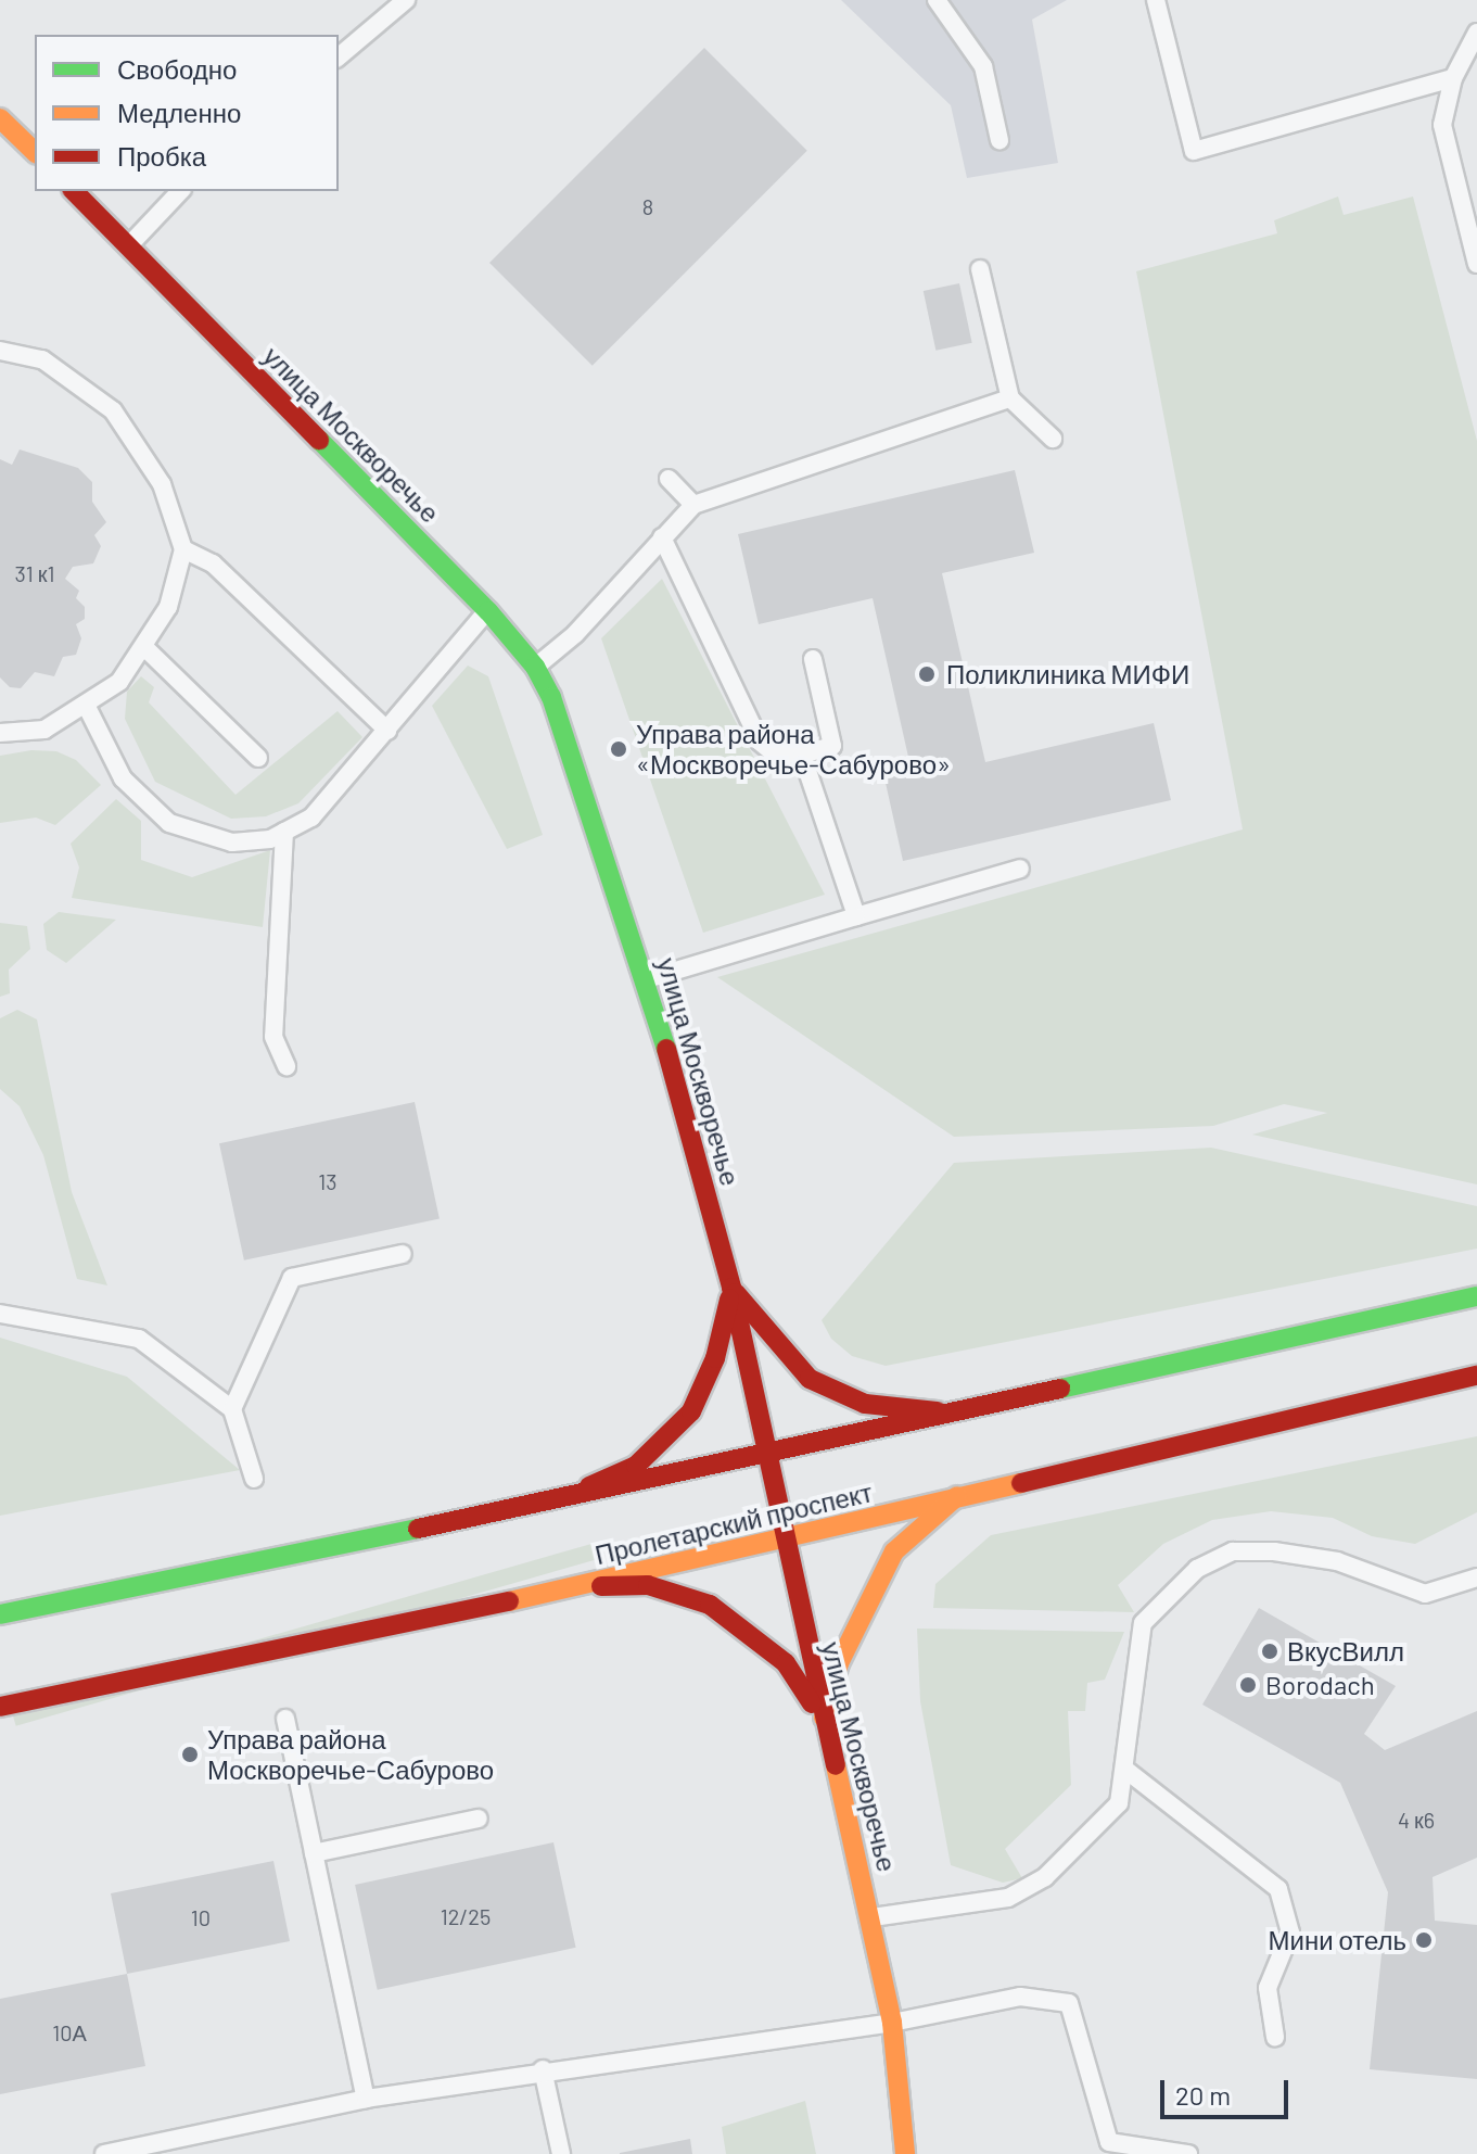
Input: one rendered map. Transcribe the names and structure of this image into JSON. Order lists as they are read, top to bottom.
{
  "streets": {
    "main road": ["улица Москворечье", "Пролетарский проспект"]
  },
  "crossings": [
    ["улица Москворечье", "Пролетарский проспект"]
  ],
  "places": [
    "Поликлиника МИФИ",
    "Управа района «Москворечье-Сабурово»",
    "ВкусВилл",
    "Borodach",
    "Управа района Москворечье-Сабурово",
    "Мини отель"
  ],
  "house_numbers": [
    "8",
    "31 к1",
    "13",
    "4 к6",
    "12/25",
    "10",
    "10А"
  ],
  "legend": ["Свободно", "Медленно", "Пробка"],
  "scale_bar": "20 m"
}
